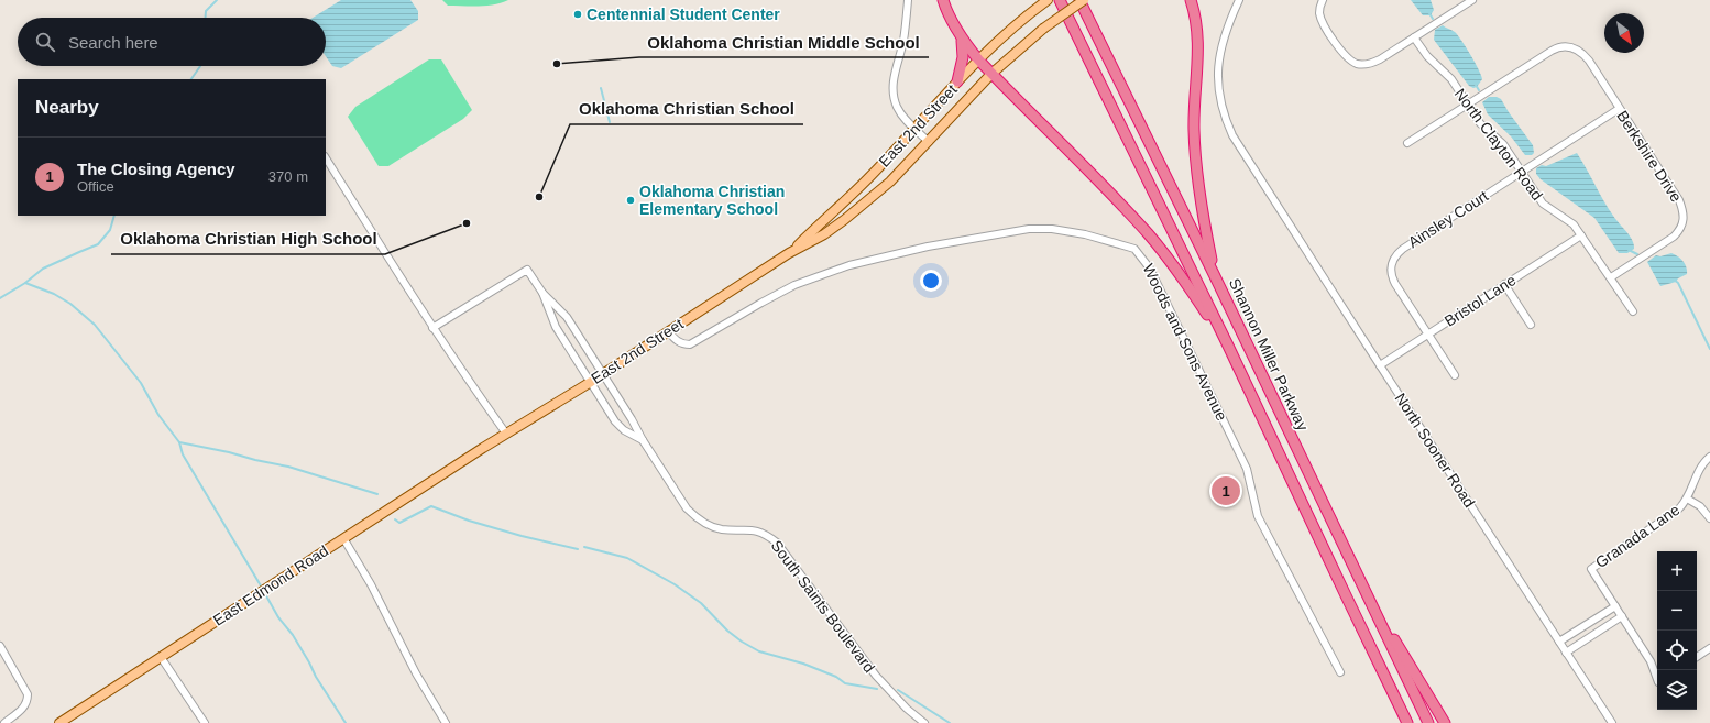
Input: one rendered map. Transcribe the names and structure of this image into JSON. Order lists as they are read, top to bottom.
{
  "streets": {
    "highway": ["Shannon Miller Parkway"],
    "main road": ["East 2nd Street", "East Edmond Road"],
    "street": [
      "North Clayton Road",
      "Berkshire Drive",
      "Ainsley Court",
      "Bristol Lane",
      "Woods and Sons Avenue",
      "North Sooner Road",
      "Granada Lane",
      "South Saints Boulevard"
    ]
  },
  "crossings": [
    ["East 2nd Street", "Woods and Sons Avenue"],
    ["East 2nd Street", "East Edmond Road"],
    ["East 2nd Street", "South Saints Boulevard"],
    ["North Clayton Road", "Berkshire Drive"],
    ["North Clayton Road", "Ainsley Court"],
    ["North Clayton Road", "Bristol Lane"],
    ["Berkshire Drive", "Ainsley Court"],
    ["Ainsley Court", "Bristol Lane"],
    ["Bristol Lane", "North Sooner Road"]
  ],
  "places": [
    "Centennial Student Center",
    "Oklahoma Christian Middle School",
    "Oklahoma Christian School",
    "Oklahoma Christian Elementary School",
    "Oklahoma Christian High School"
  ],
  "north": "bottom right",
  "page": {
    "search": "Search here",
    "heading": "Nearby",
    "list": [
      {
        "mark": "1",
        "name": "The Closing Agency",
        "note": "Office",
        "value": "370 m"
      }
    ],
    "pins": "1",
    "map_buttons": ["+", "−"]
  }
}
